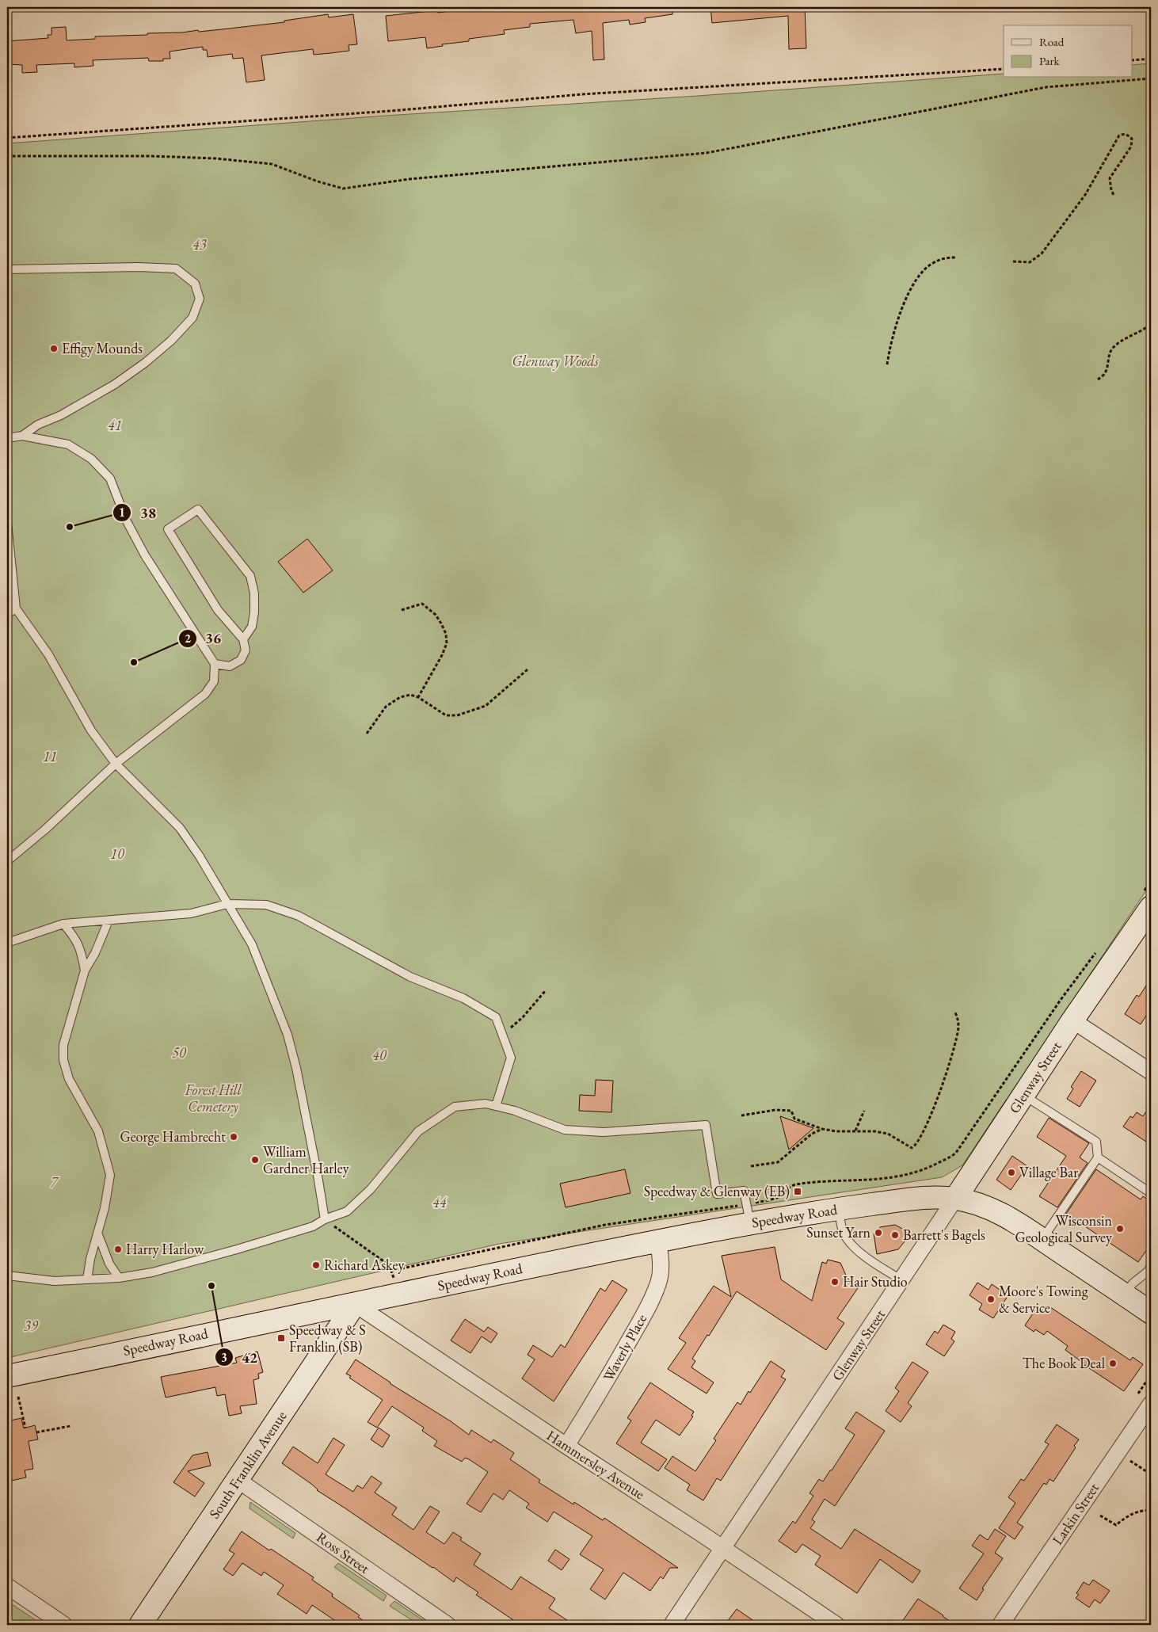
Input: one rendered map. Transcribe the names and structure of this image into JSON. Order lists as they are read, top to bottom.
{
  "streets": {
    "main road": ["Glenway Street", "Speedway Road", "South Franklin Avenue"],
    "street": [
      "Waverly Place",
      "Hammersley Avenue",
      "Larkin Street",
      "Ross Street"
    ]
  },
  "crossings": [
    ["Glenway Street", "Speedway Road"],
    ["Glenway Street", "Hammersley Avenue"],
    ["Speedway Road", "Waverly Place"],
    ["Speedway Road", "South Franklin Avenue"],
    ["Speedway Road", "Hammersley Avenue"],
    ["Waverly Place", "Hammersley Avenue"],
    ["South Franklin Avenue", "Hammersley Avenue"],
    ["South Franklin Avenue", "Ross Street"]
  ],
  "parks": [
    "43",
    "Glenway Woods",
    "41",
    "11",
    "10",
    "50",
    "40",
    "Forest Hill Cemetery",
    "7",
    "44",
    "39"
  ],
  "places": {
    "other": [
      "Effigy Mounds",
      "38",
      "36",
      "George Hambrecht",
      "William Gardner Harley",
      "Village Bar",
      "Wisconsin Geological Survey",
      "Sunset Yarn",
      "Barrett's Bagels",
      "Harry Harlow",
      "Richard Askey",
      "Hair Studio",
      "42",
      "Moore's Towing & Service",
      "The Book Deal"
    ],
    "transit": ["Speedway & Glenway (EB)", "Speedway & S Franklin (SB)"]
  },
  "legend": ["Road", "Park"]
}
